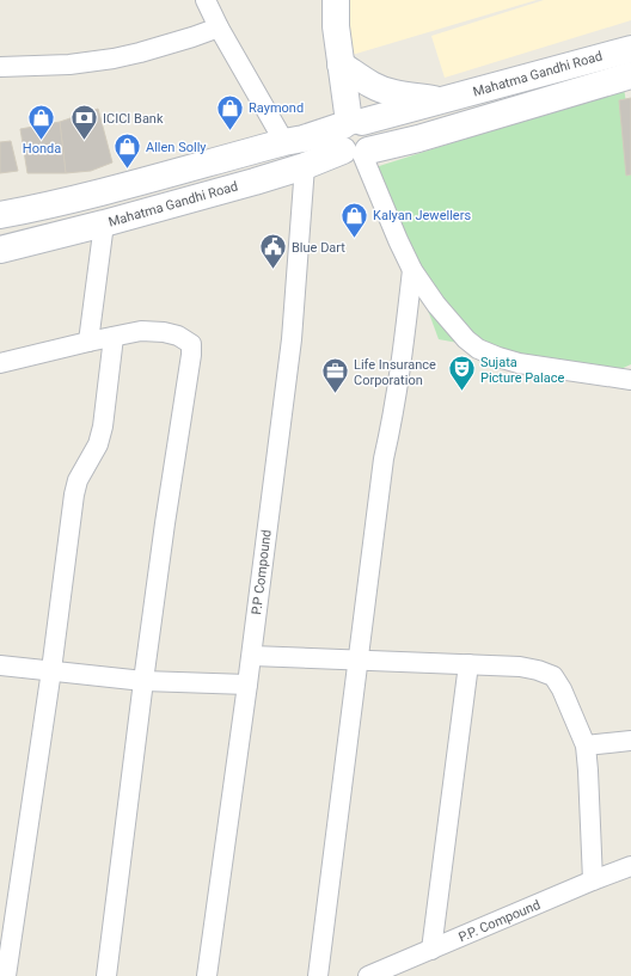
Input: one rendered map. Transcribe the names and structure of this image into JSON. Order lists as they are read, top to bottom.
{
  "streets": {
    "main road": ["Mahatma Gandhi Road"],
    "street": ["P.P Compound", "P.P. Compound"]
  },
  "crossings": [
    ["Mahatma Gandhi Road", "P.P Compound"]
  ],
  "places": {
    "shop": [
      "Raymond",
      "Honda",
      "Allen Solly",
      "Kalyan Jewellers"
    ],
    "bank": ["ICICI Bank"],
    "public building": ["Blue Dart"],
    "theatre": ["Sujata Picture Palace"],
    "office": ["Life Insurance Corporation"]
  }
}
